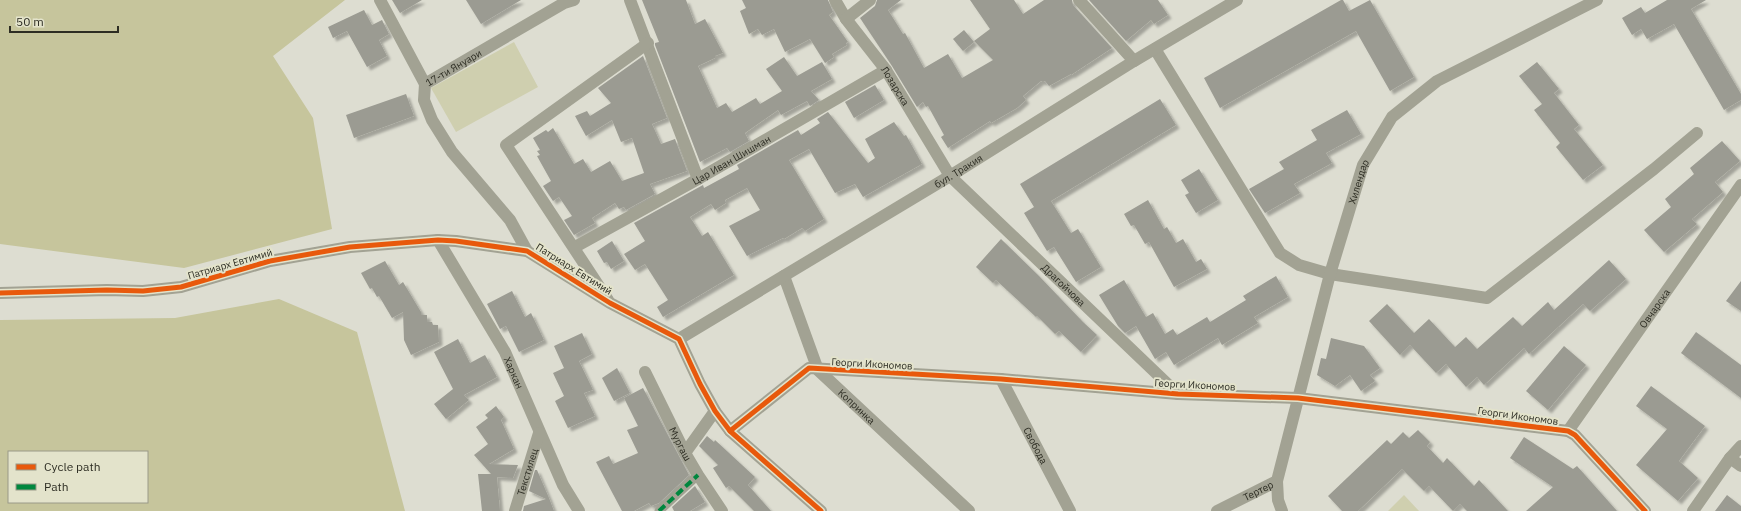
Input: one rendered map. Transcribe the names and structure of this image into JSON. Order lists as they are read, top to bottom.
{
  "streets": {
    "street": [
      "17-ти Януари",
      "Лозарска",
      "Цар Иван Шишман",
      "бул. Тракия",
      "Хилендар",
      "Патриарх Евтимий",
      "Драгойчова",
      "Овчарска",
      "Георги Икономов",
      "Харкан",
      "Копринка",
      "Мургаш",
      "Свобода",
      "Текстилец",
      "Тертер"
    ]
  },
  "crossings": [
    ["17-ти Януари", "Патриарх Евтимий"],
    ["Лозарска", "Цар Иван Шишман"],
    ["Лозарска", "бул. Тракия"],
    ["Лозарска", "Драгойчова"],
    ["бул. Тракия", "Патриарх Евтимий"],
    ["бул. Тракия", "Драгойчова"],
    ["бул. Тракия", "Копринка"],
    ["Хилендар", "Георги Икономов"],
    ["Хилендар", "Тертер"],
    ["Патриарх Евтимий", "Харкан"],
    ["Драгойчова", "Георги Икономов"],
    ["Овчарска", "Георги Икономов"],
    ["Георги Икономов", "Копринка"],
    ["Георги Икономов", "Свобода"],
    ["Харкан", "Текстилец"]
  ],
  "legend": ["Cycle path", "Path"],
  "scale_bar": "50 m"
}
